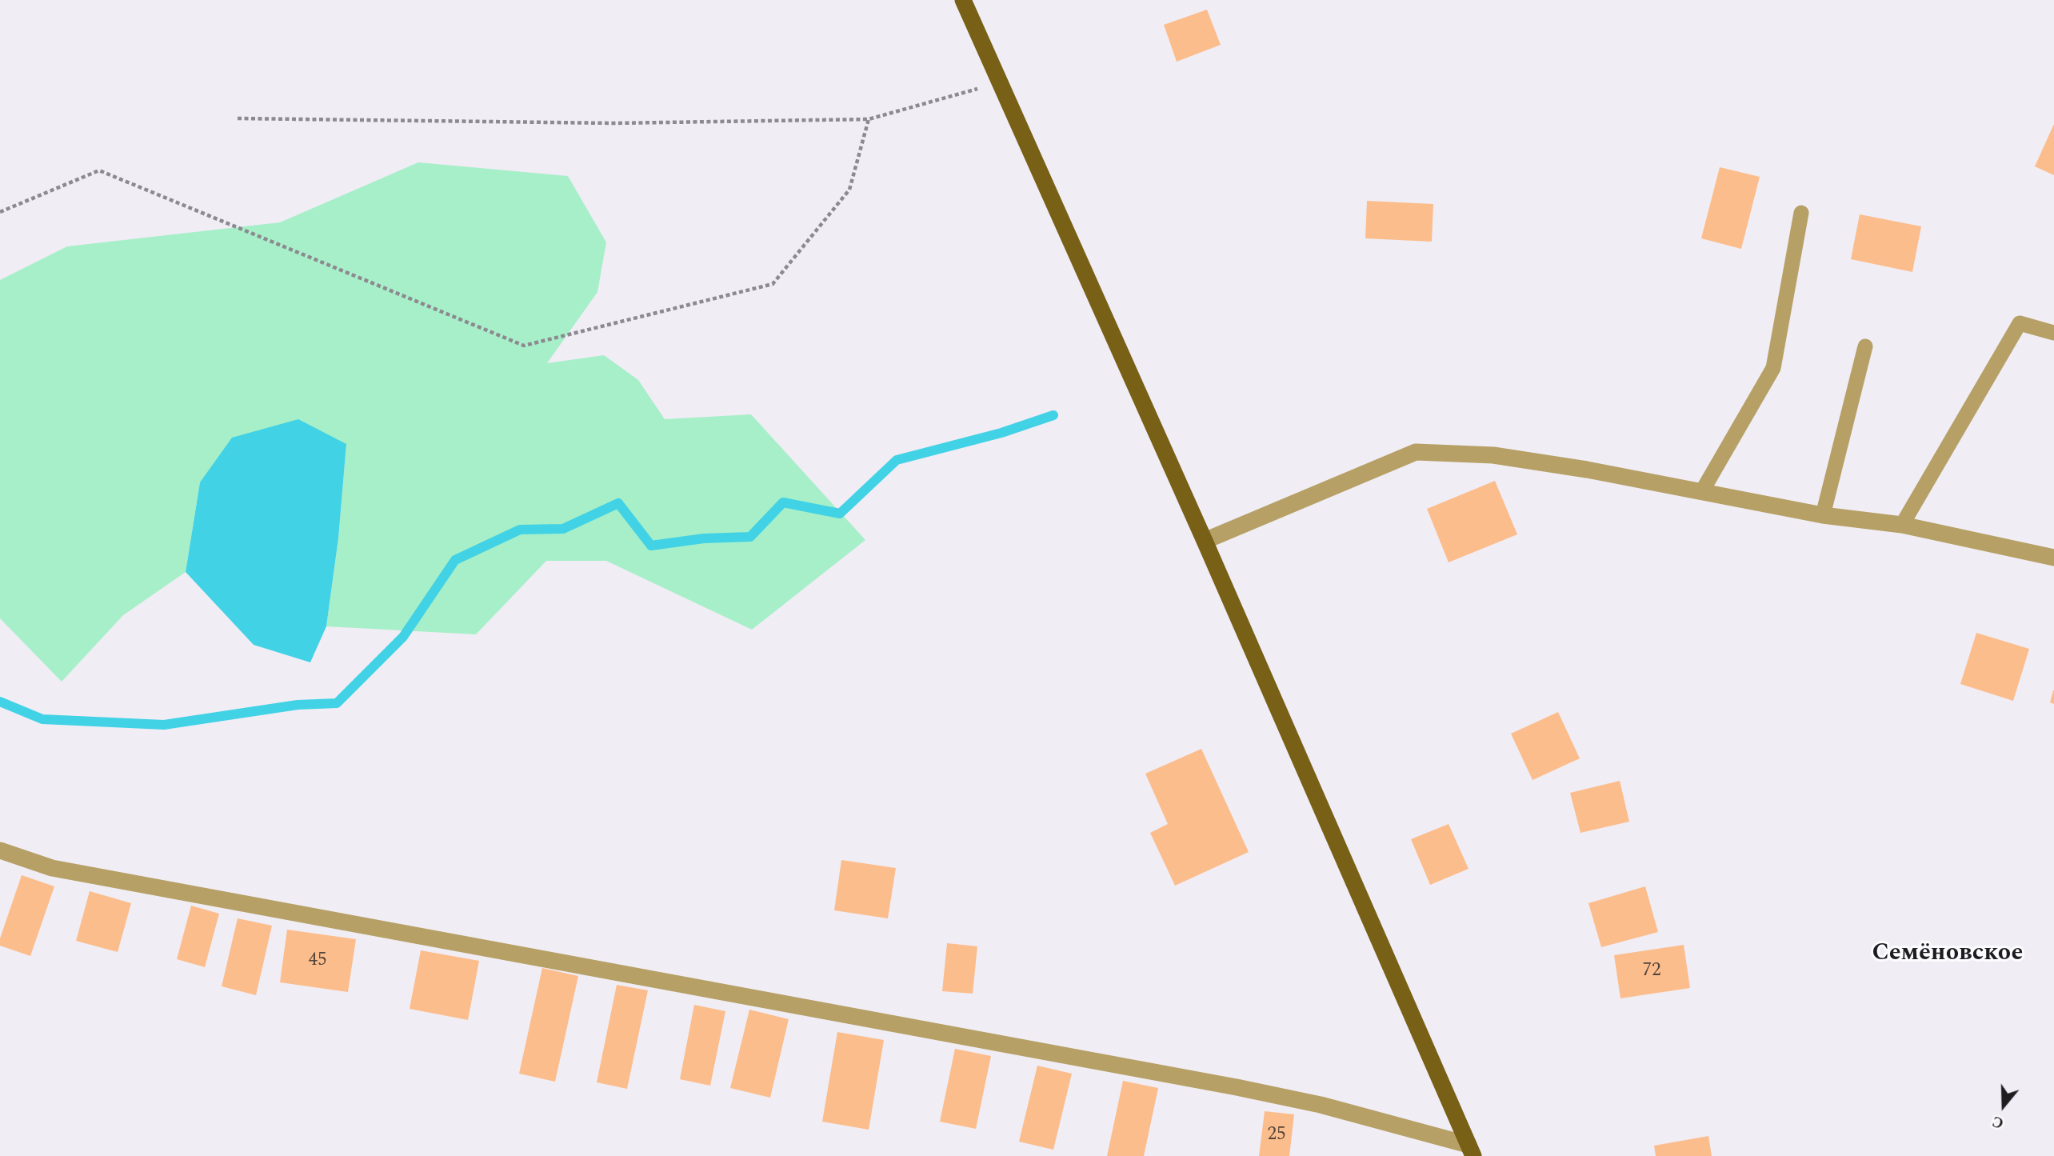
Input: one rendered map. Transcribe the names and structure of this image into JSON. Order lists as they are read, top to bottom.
{
  "districts": ["Семёновское"],
  "house_numbers": ["45", "72", "25"],
  "north": "bottom"
}
